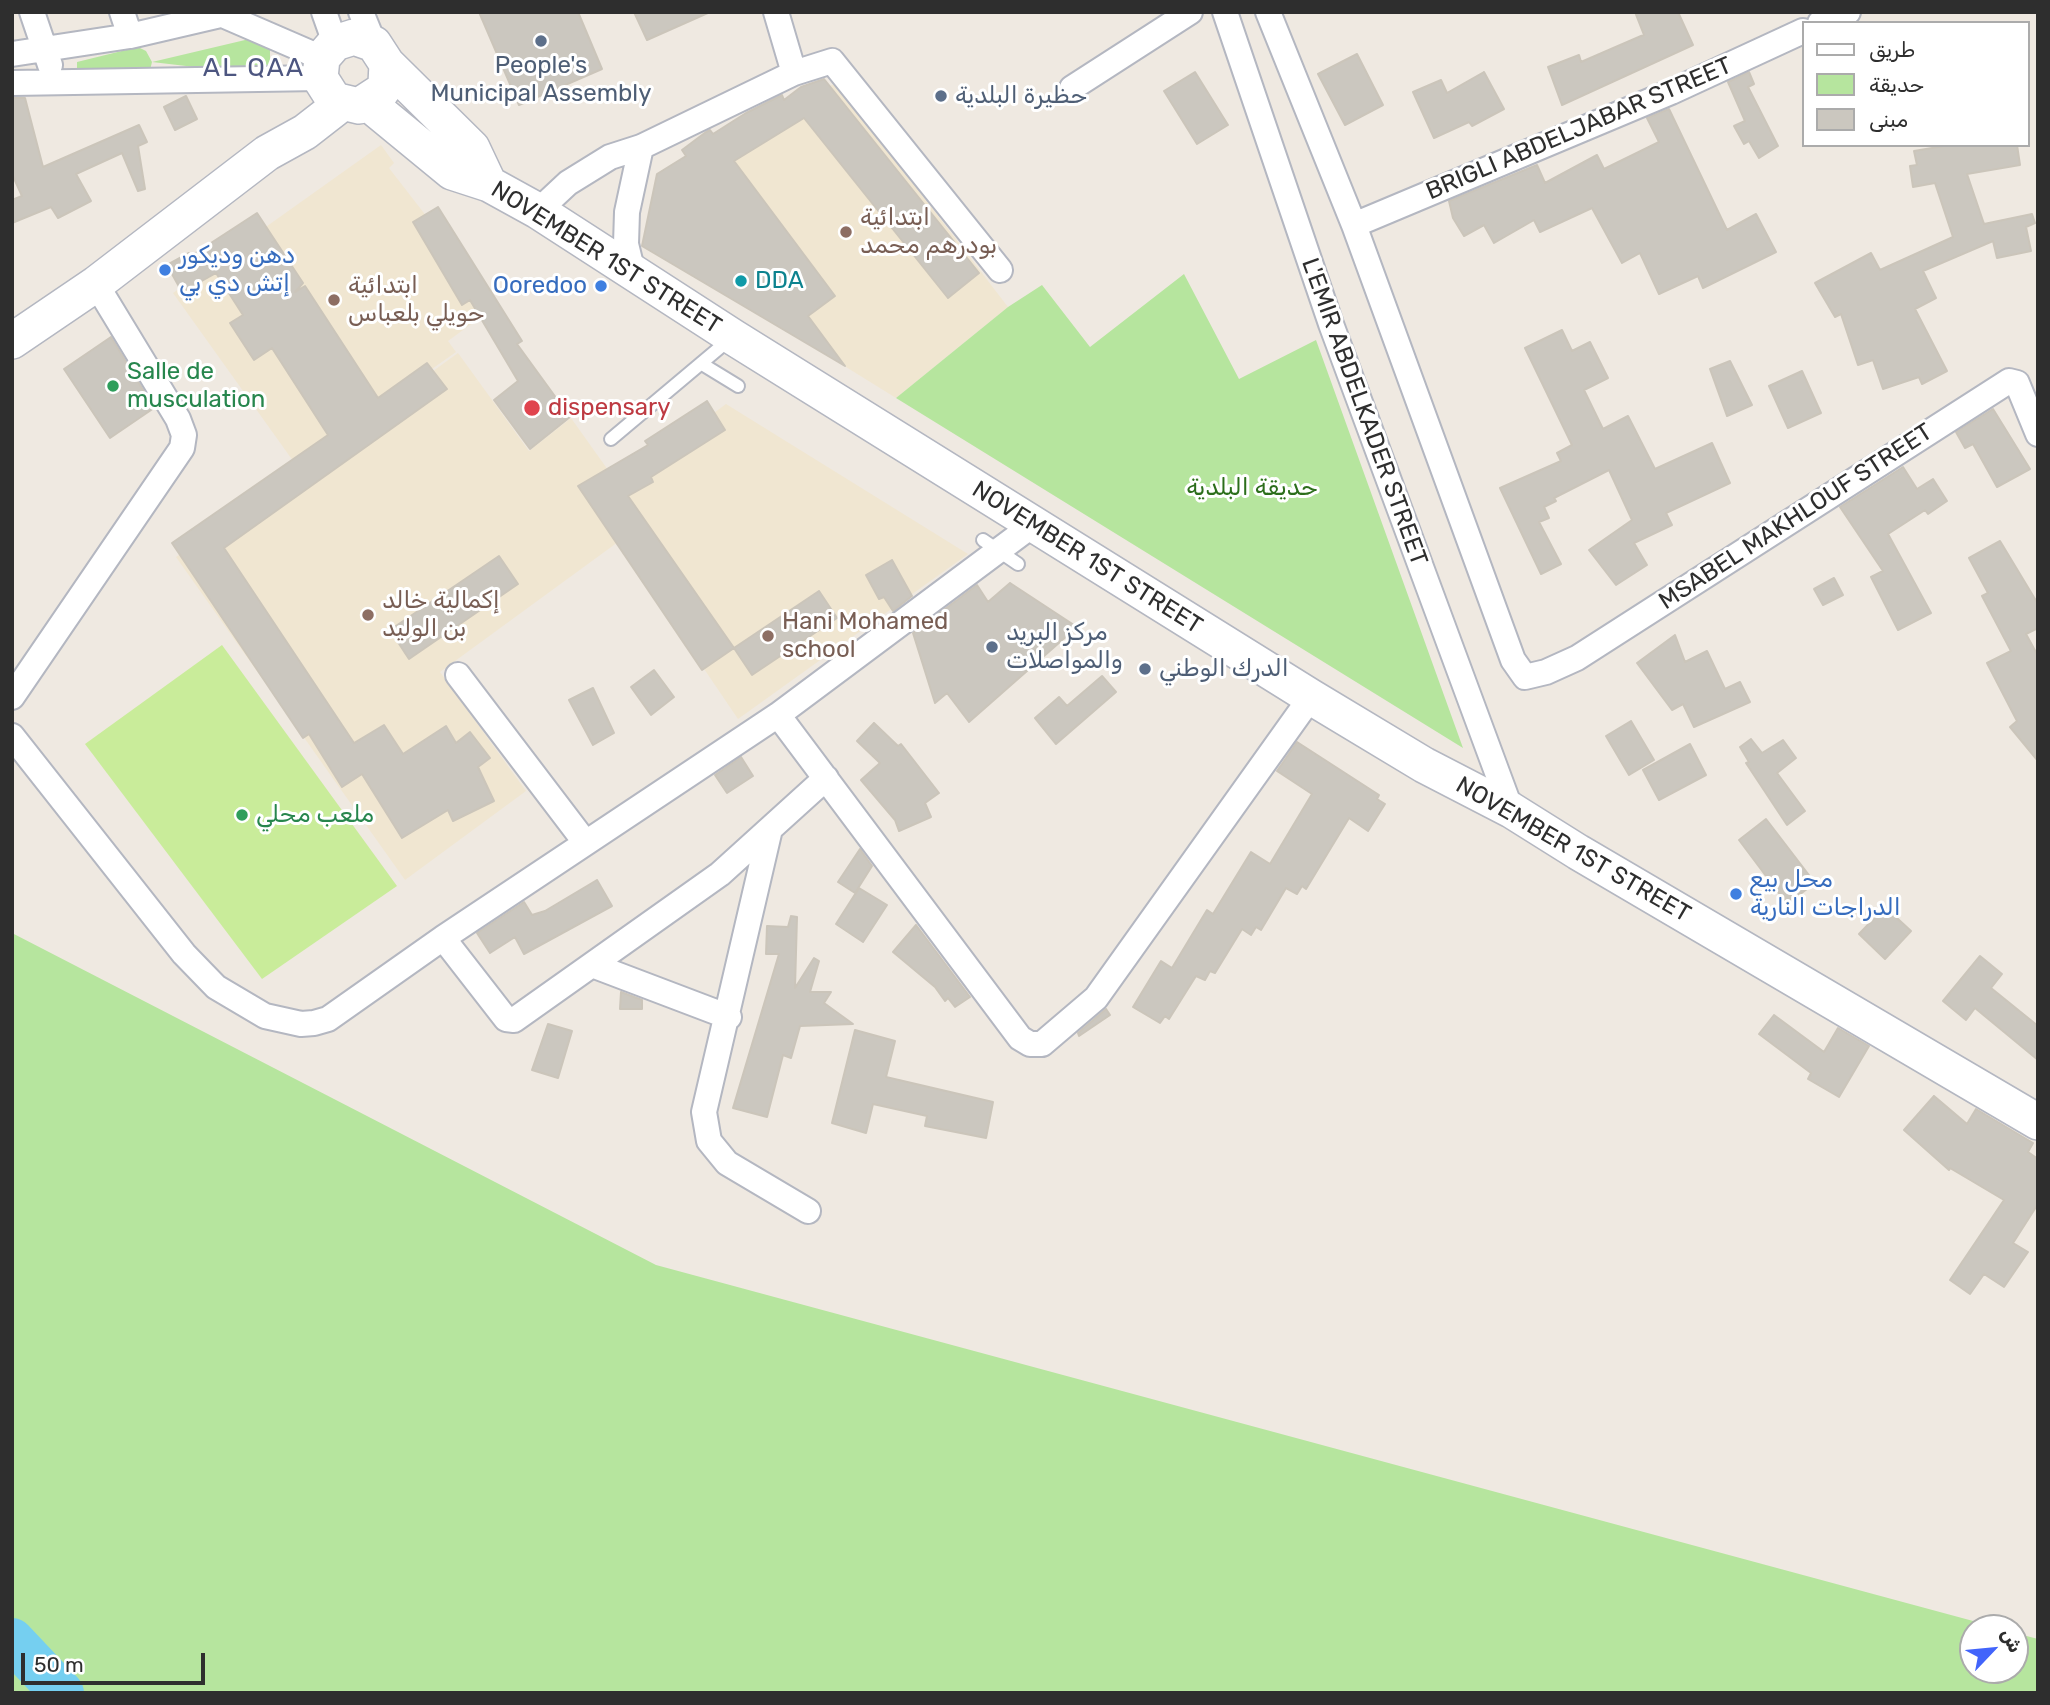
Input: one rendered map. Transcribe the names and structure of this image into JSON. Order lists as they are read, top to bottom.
{
  "streets": {
    "main road": ["NOVEMBER 1ST STREET"],
    "street": ["BRIGLI ABDELJABAR STREET", "L'EMIR ABDELKADER STREET", "MSABEL MAKHLOUF STREET"]
  },
  "crossings": [
    ["BRIGLI ABDELJABAR STREET", "MSABEL MAKHLOUF STREET"],
    ["NOVEMBER 1ST STREET", "L'EMIR ABDELKADER STREET"]
  ],
  "districts": ["AL QAA"],
  "parks": ["حديقة البلدية"],
  "places": [
    "People's Municipal Assembly",
    "حظيرة البلدية",
    "ابتدائية بودرهم محمد",
    "دهن وديكور إتش دي بي",
    "DDA",
    "Ooredoo",
    "ابتدائية حويلي بلعباس",
    "Salle de musculation",
    "dispensary",
    "إكمالية خالد بن الوليد",
    "Hani Mohamed school",
    "مركز البريد والمواصلات",
    "الدرك الوطني",
    "ملعب محلي",
    "محل بيع الدراجات النارية"
  ],
  "legend": ["طريق", "حديقة", "مبنى"],
  "scale_bar": "50 m",
  "north": "top right"
}
